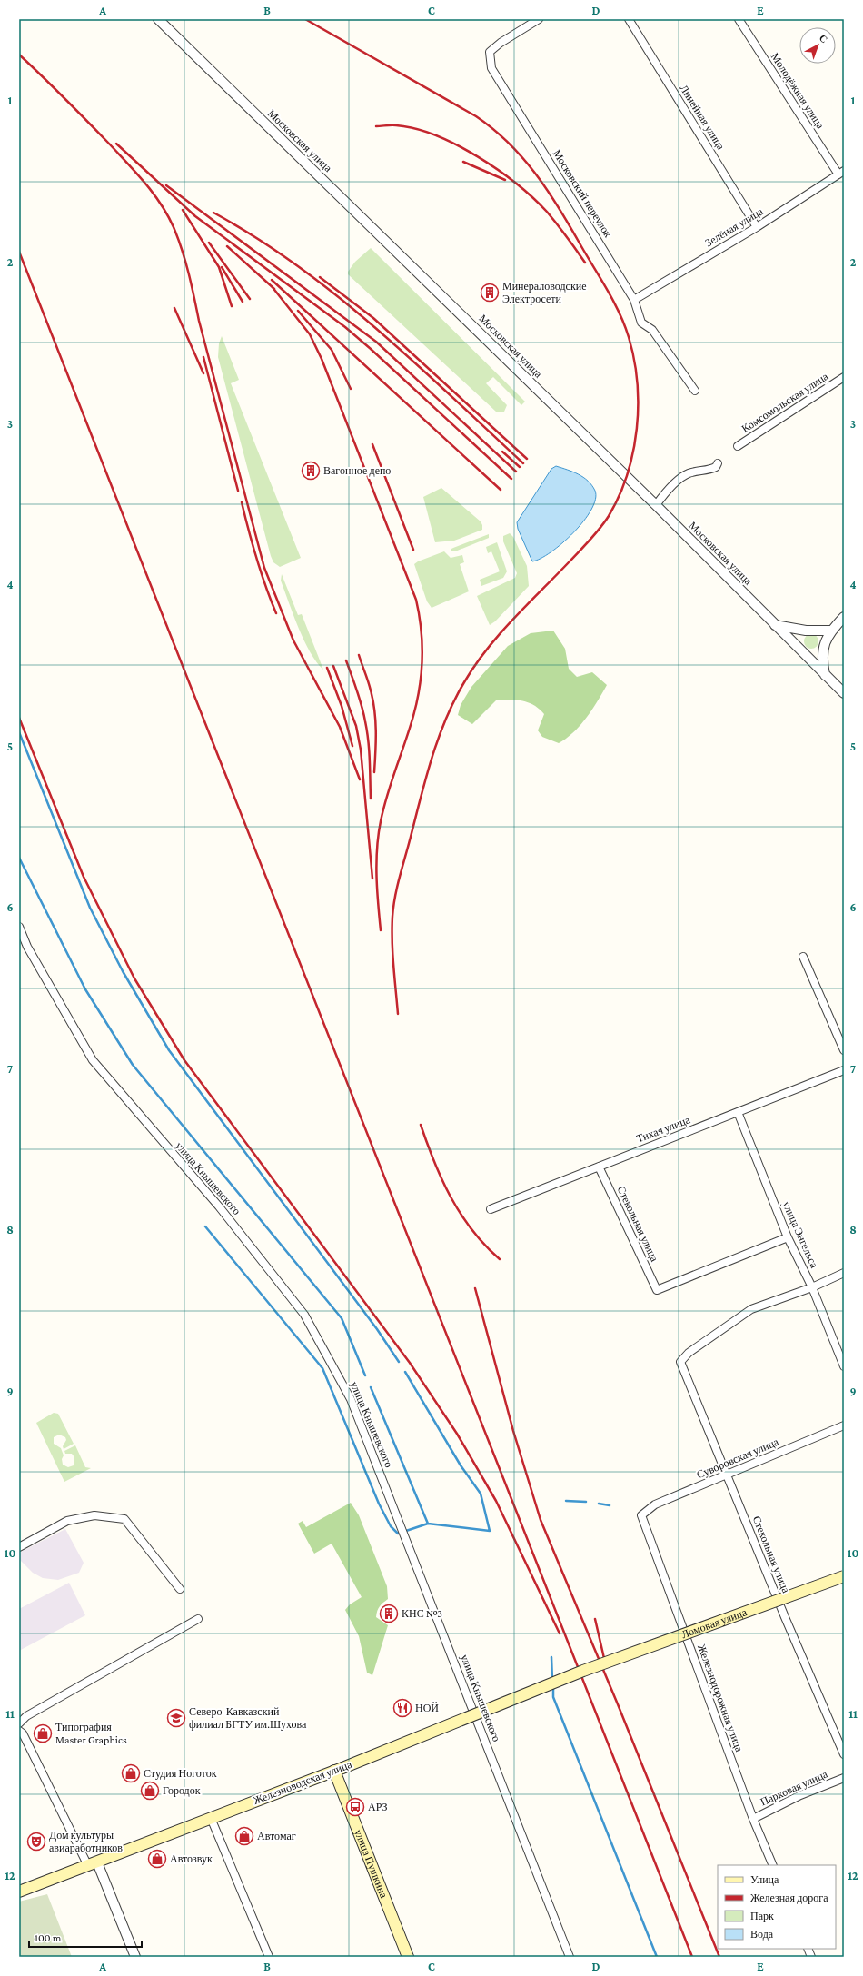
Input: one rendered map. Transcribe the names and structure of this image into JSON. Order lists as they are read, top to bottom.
{
  "streets": {
    "main road": ["Ломовая улица", "Железноводская улица", "улица Пушкина"],
    "street": [
      "Молодёжная улица",
      "Линейная улица",
      "Московская улица",
      "Московский переулок",
      "Зелёная улица",
      "Комсомольская улица",
      "Тихая улица",
      "улица Кнышевского",
      "Стекольная улица",
      "улица Энгельса",
      "Суворовская улица",
      "Железнодорожная улица",
      "Парковая улица"
    ]
  },
  "crossings": [
    ["Молодёжная улица", "Зелёная улица"],
    ["Линейная улица", "Зелёная улица"],
    ["Московский переулок", "Зелёная улица"],
    ["Тихая улица", "Стекольная улица"],
    ["Тихая улица", "улица Энгельса"],
    ["Стекольная улица", "улица Энгельса"],
    ["Стекольная улица", "Суворовская улица"],
    ["Суворовская улица", "Железнодорожная улица"],
    ["Ломовая улица", "Железноводская улица"],
    ["Железнодорожная улица", "Парковая улица"],
    ["Железноводская улица", "улица Пушкина"]
  ],
  "places": {
    "building": ["Минераловодские Электросети", "Вагонное депо", "КНС №3"],
    "restaurant": ["НОЙ"],
    "school or university": ["Северо-Кавказский филиал БГТУ им.Шухова"],
    "shop": [
      "Типография Master Graphics",
      "Студия Ноготок",
      "Городок",
      "Автомаг",
      "Автозвук"
    ],
    "bus stop": ["АРЗ"],
    "theatre": ["Дом культуры авиаработников"]
  },
  "legend": [
    "Улица",
    "Железная дорога",
    "Парк",
    "Вода"
  ],
  "scale_bar": "100 m",
  "north": "top right",
  "grid": {
    "columns": [
      "A",
      "B",
      "C",
      "D",
      "E"
    ],
    "rows": [
      "1",
      "2",
      "3",
      "4",
      "5",
      "6",
      "7",
      "8",
      "9",
      "10",
      "11",
      "12"
    ]
  }
}
